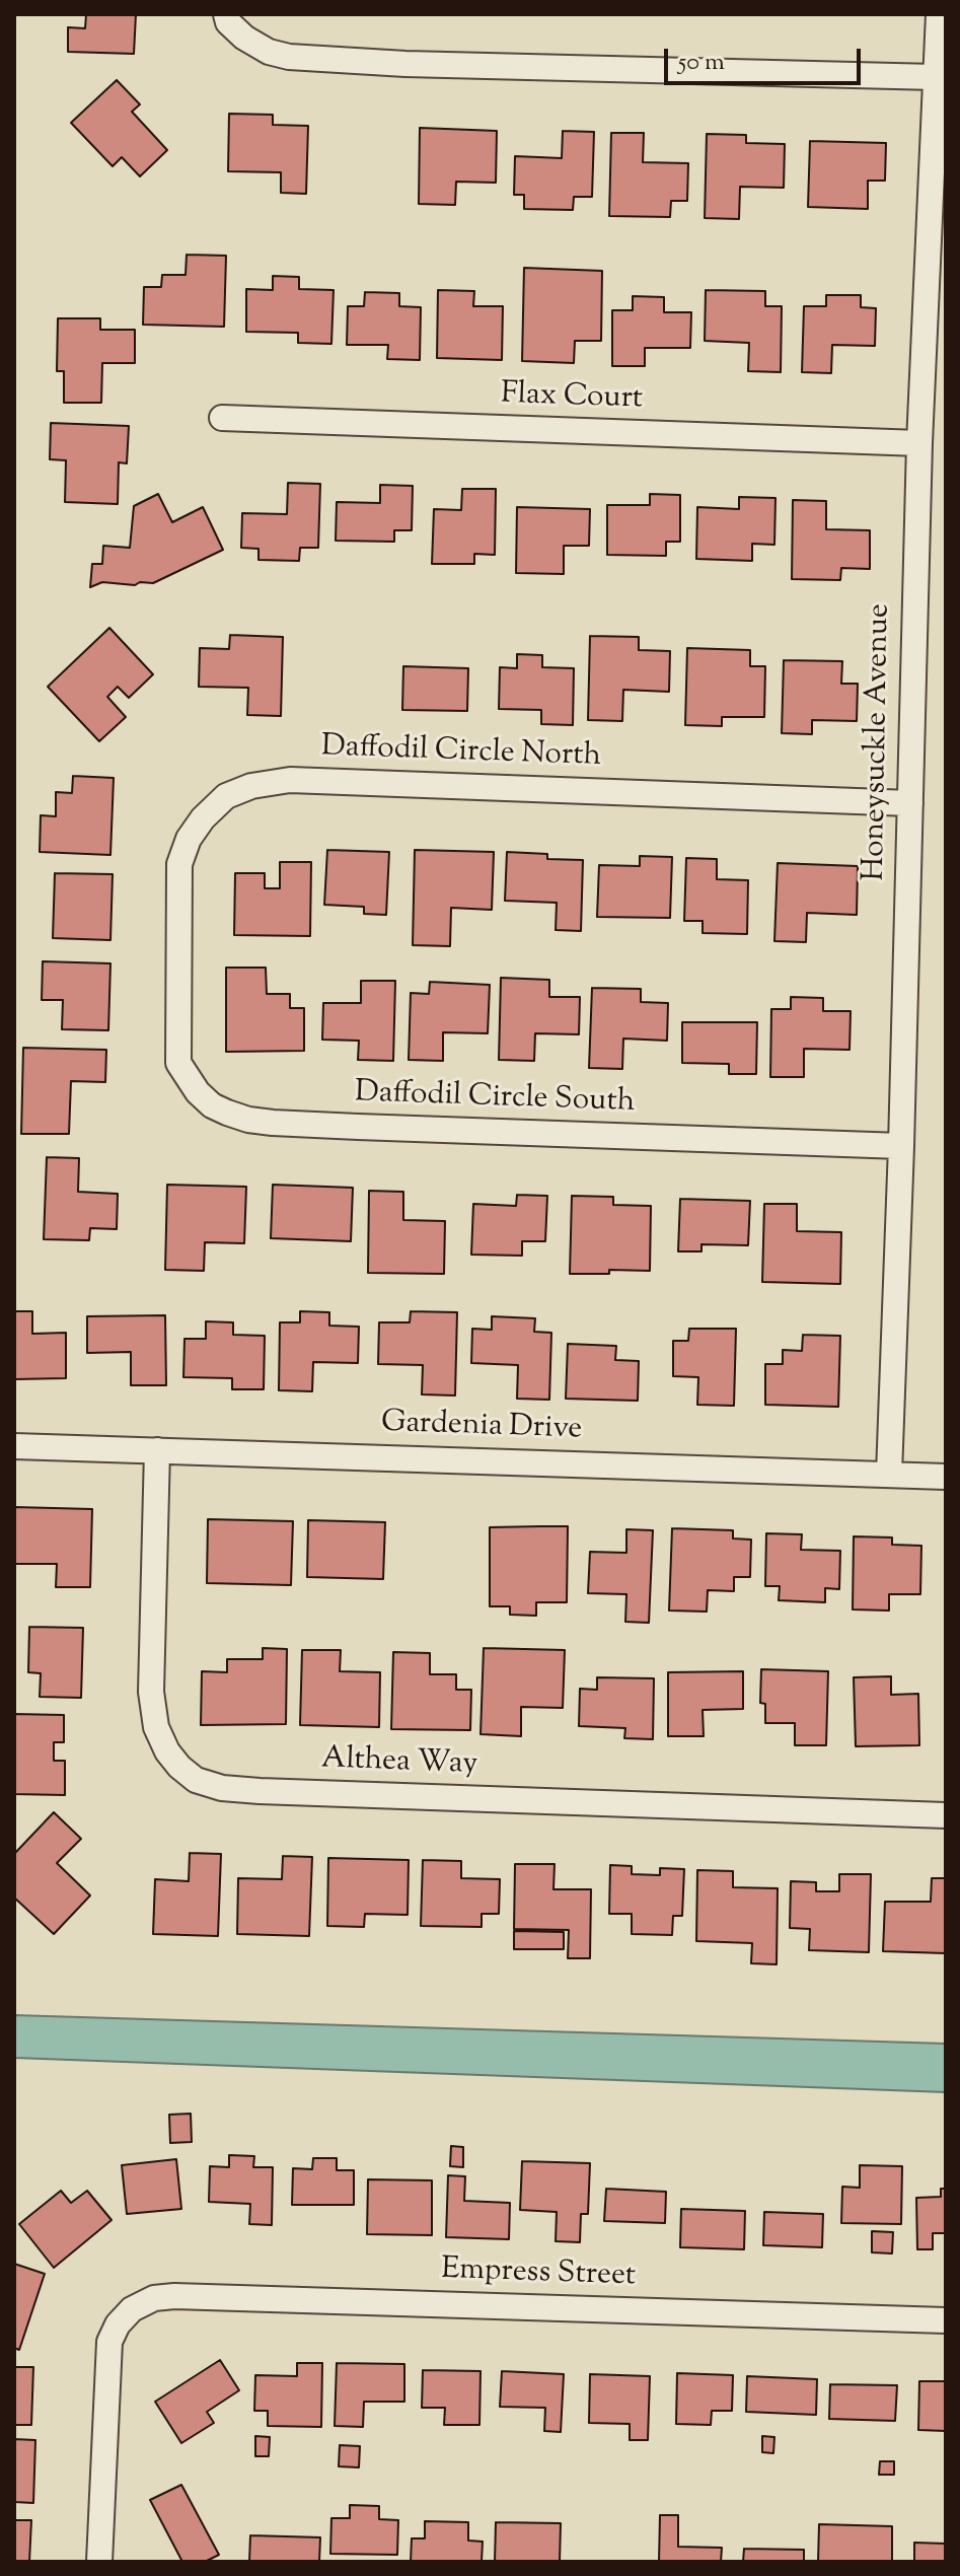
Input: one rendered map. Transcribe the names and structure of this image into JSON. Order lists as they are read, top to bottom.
{
  "streets": {
    "street": [
      "Flax Court",
      "Honeysuckle Avenue",
      "Daffodil Circle North",
      "Daffodil Circle South",
      "Gardenia Drive",
      "Althea Way",
      "Empress Street"
    ]
  },
  "crossings": [
    ["Flax Court", "Honeysuckle Avenue"],
    ["Honeysuckle Avenue", "Daffodil Circle North"],
    ["Honeysuckle Avenue", "Daffodil Circle South"],
    ["Honeysuckle Avenue", "Gardenia Drive"],
    ["Daffodil Circle North", "Daffodil Circle South"],
    ["Gardenia Drive", "Althea Way"]
  ],
  "scale_bar": "50 m"
}
